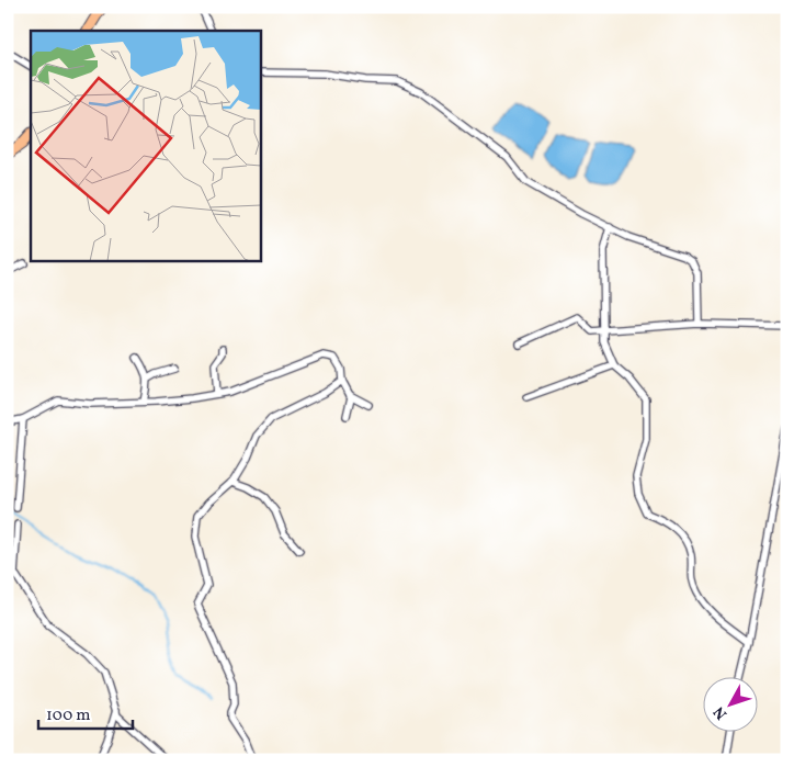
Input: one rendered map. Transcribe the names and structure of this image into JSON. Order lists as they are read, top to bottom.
{
  "scale_bar": "100 m",
  "north": "bottom left"
}
